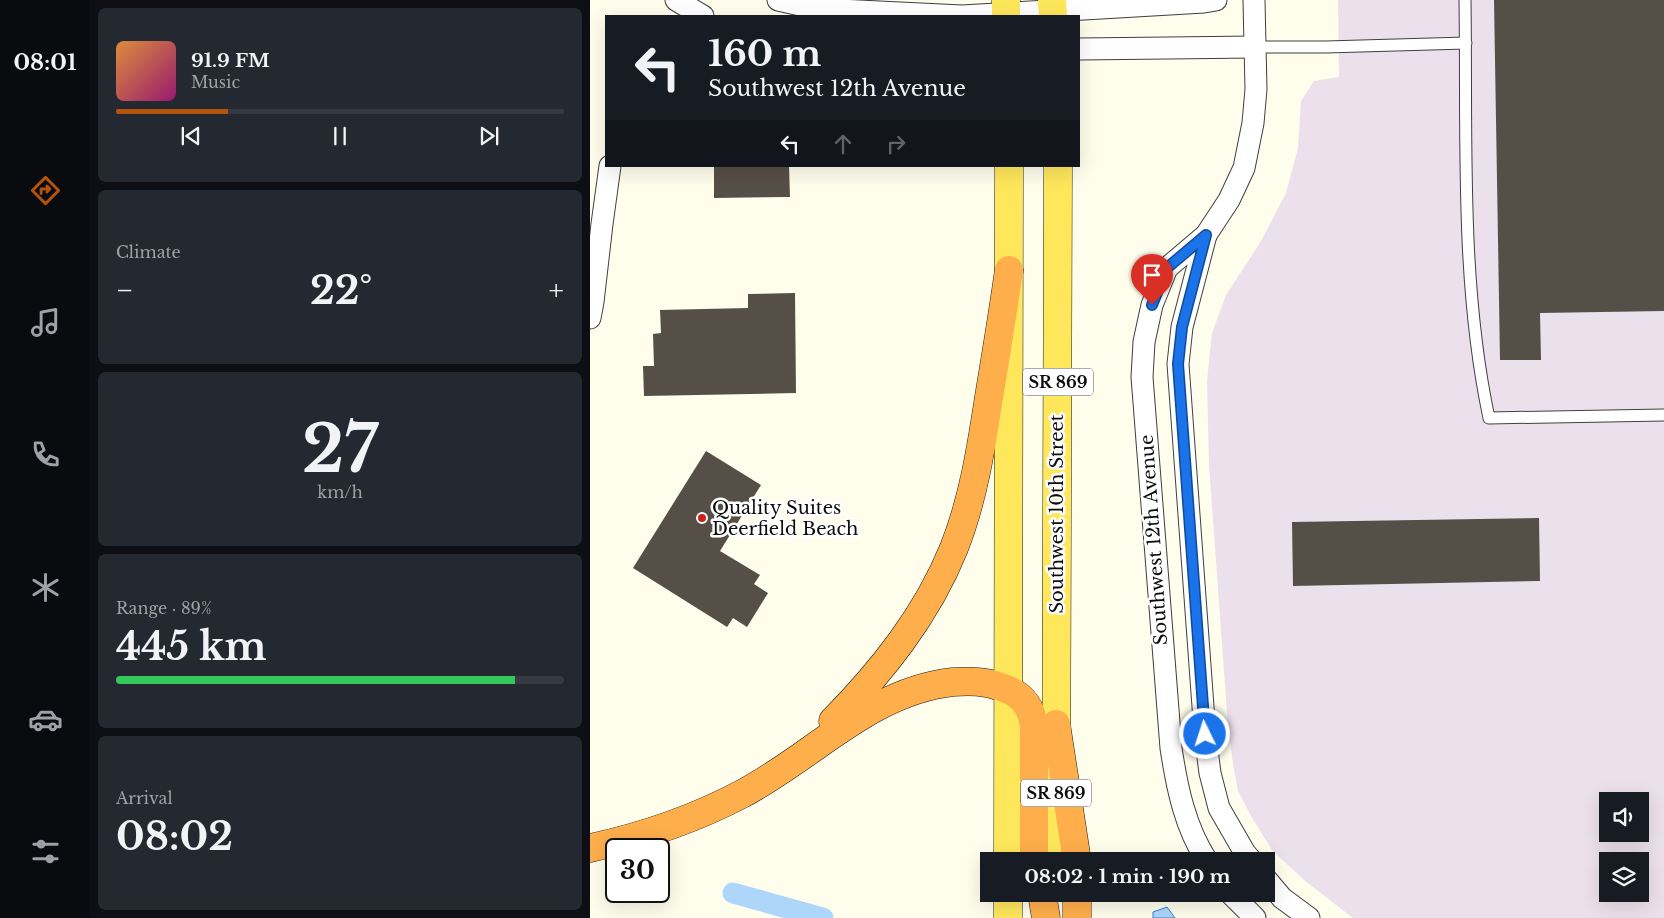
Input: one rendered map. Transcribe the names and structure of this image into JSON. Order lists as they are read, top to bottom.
{
  "streets": {
    "main road": ["SR 869", "Southwest 10th Street"],
    "street": ["Southwest 12th Avenue"]
  },
  "places": ["Quality Suites Deerfield Beach"],
  "page": {
    "tabs": "08:01",
    "turn": ["160 m", "Southwest 12th Avenue"],
    "song": ["91.9 FM", "Music"],
    "tile": [
      "Climate",
      ["27", "km/h"],
      ["Range · 89%", "445 km"],
      ["Arrival", "08:02"]
    ],
    "heat": ["−", "22°", "+"],
    "limit": "30",
    "trip": "08:02 · 1 min · 190 m"
  }
}
